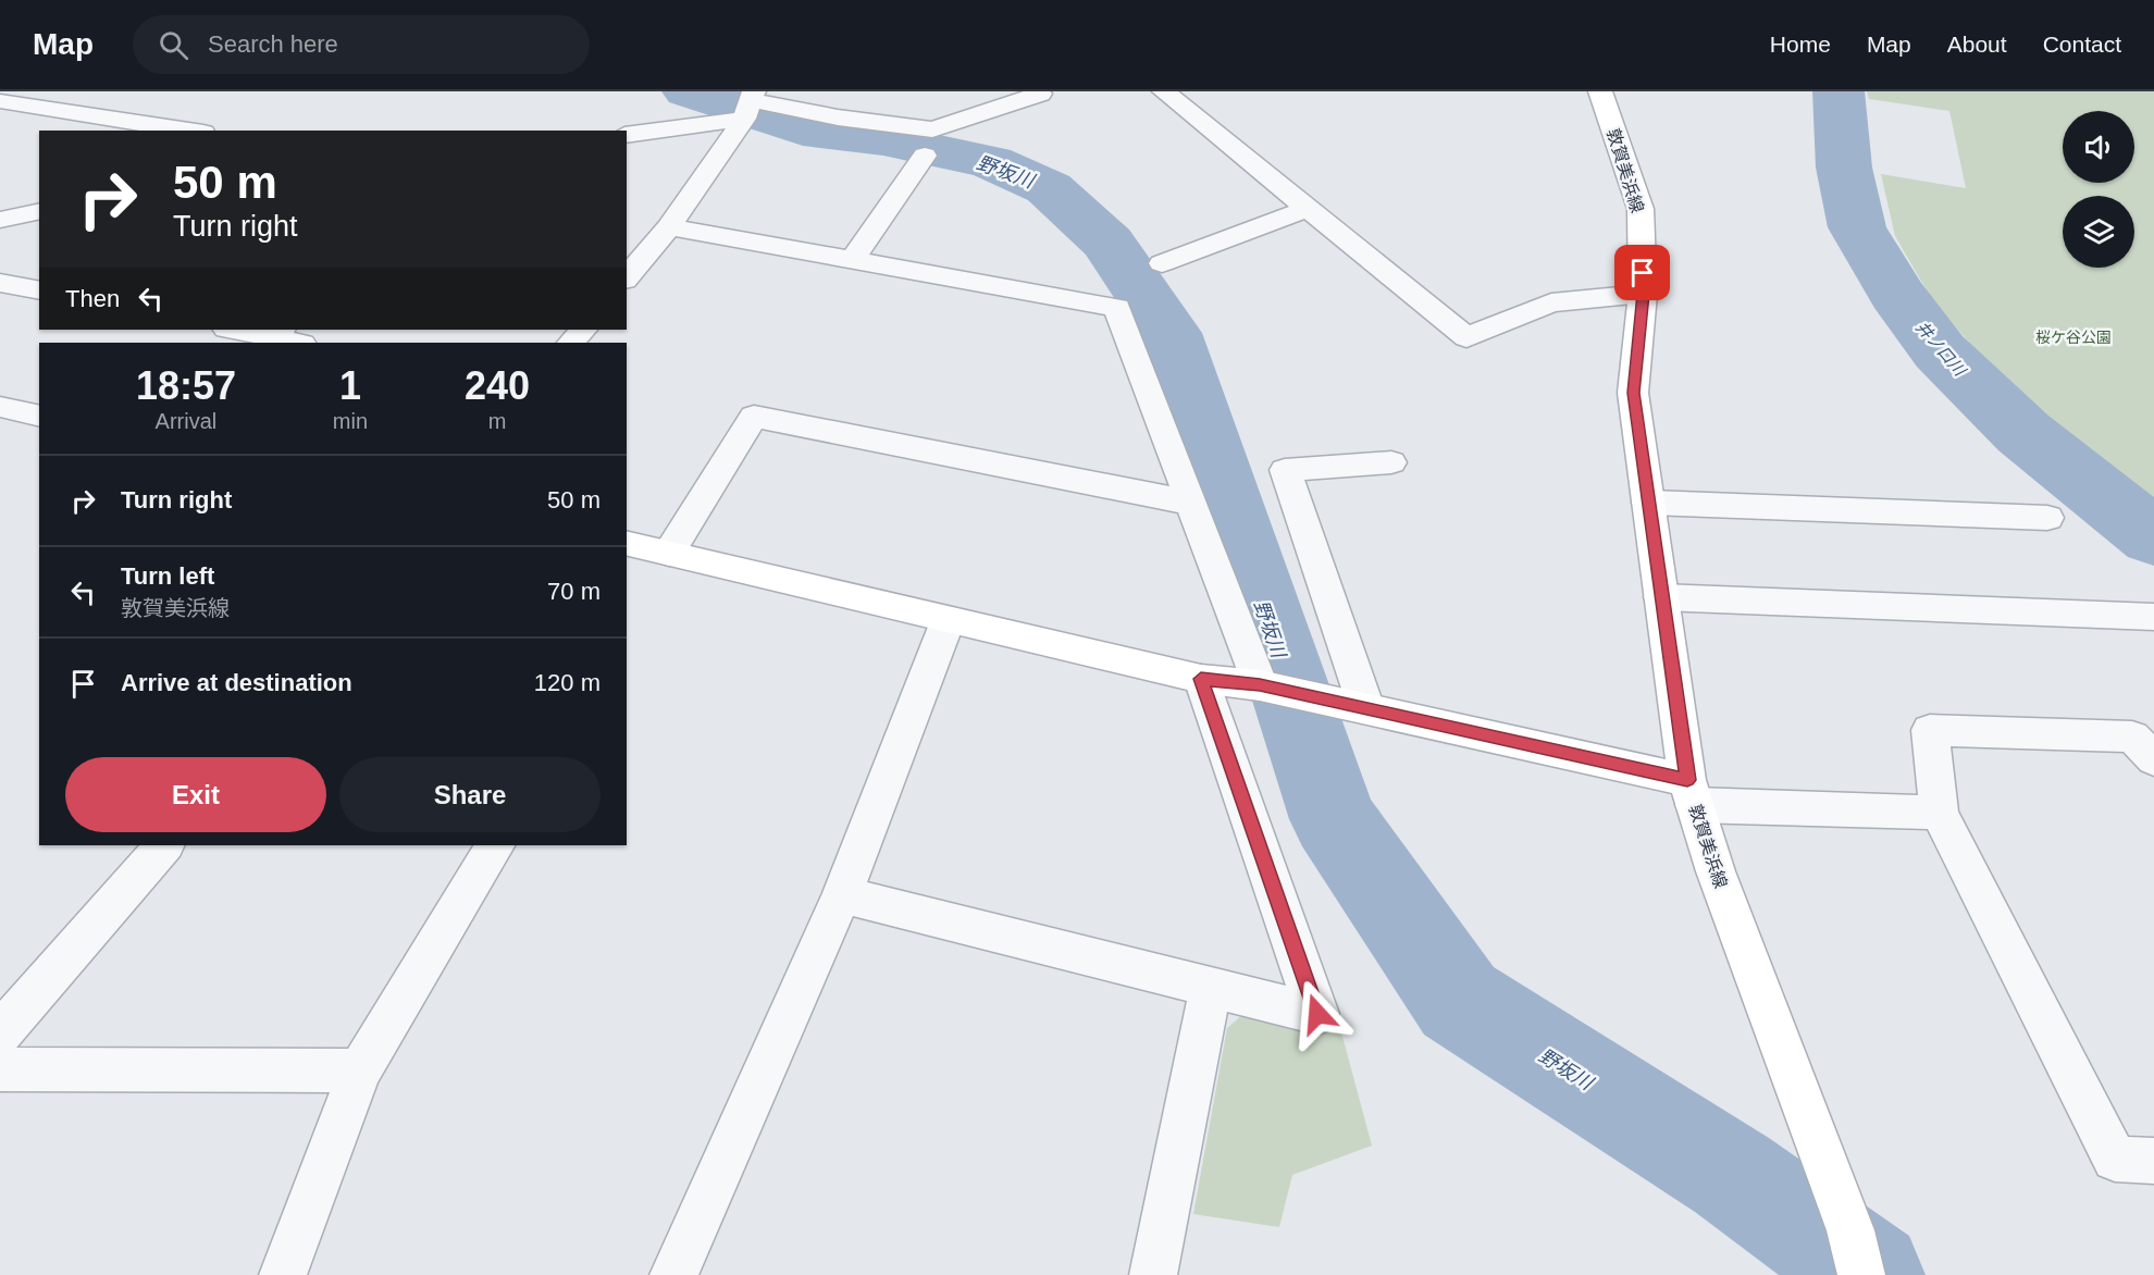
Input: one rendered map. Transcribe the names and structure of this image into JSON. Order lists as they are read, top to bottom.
{
  "streets": {
    "main road": ["敦賀美浜線"]
  },
  "water": ["野坂川", "井ノ口川"],
  "parks": ["桜ケ谷公園"],
  "page": {
    "header": "Map",
    "search": "Search here",
    "nav": [
      "Home",
      "Map",
      "About",
      "Contact"
    ],
    "turn": ["50 m", "Turn right"],
    "then": "Then",
    "eta": [
      "18:57",
      "Arrival",
      "1",
      "min",
      "240",
      "m"
    ],
    "list": [
      {
        "name": "Turn right",
        "value": "50 m"
      },
      {
        "name": "Turn left",
        "note": "敦賀美浜線",
        "value": "70 m"
      },
      {
        "name": "Arrive at destination",
        "value": "120 m"
      }
    ],
    "buttons": ["Exit", "Share"]
  }
}
